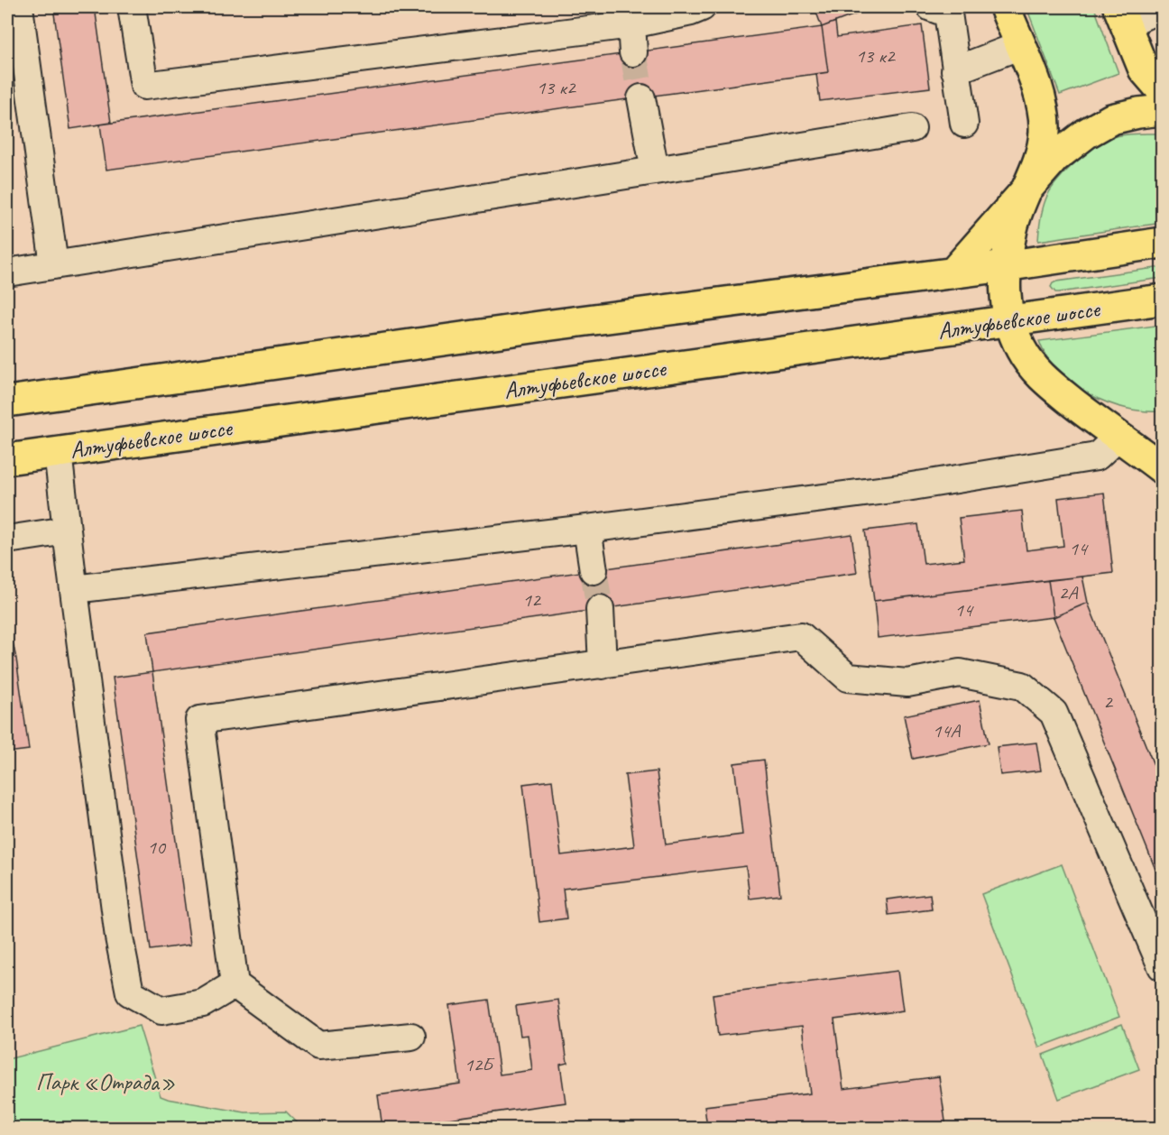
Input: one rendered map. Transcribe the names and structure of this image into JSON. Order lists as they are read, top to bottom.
{
  "streets": {
    "main road": ["Алтуфьевское шоссе"]
  },
  "parks": ["Парк «Отрада»"],
  "house_numbers": [
    "13 к2",
    "13 к2",
    "14",
    "2А",
    "12",
    "14",
    "2",
    "14А",
    "10",
    "12Б"
  ]
}
